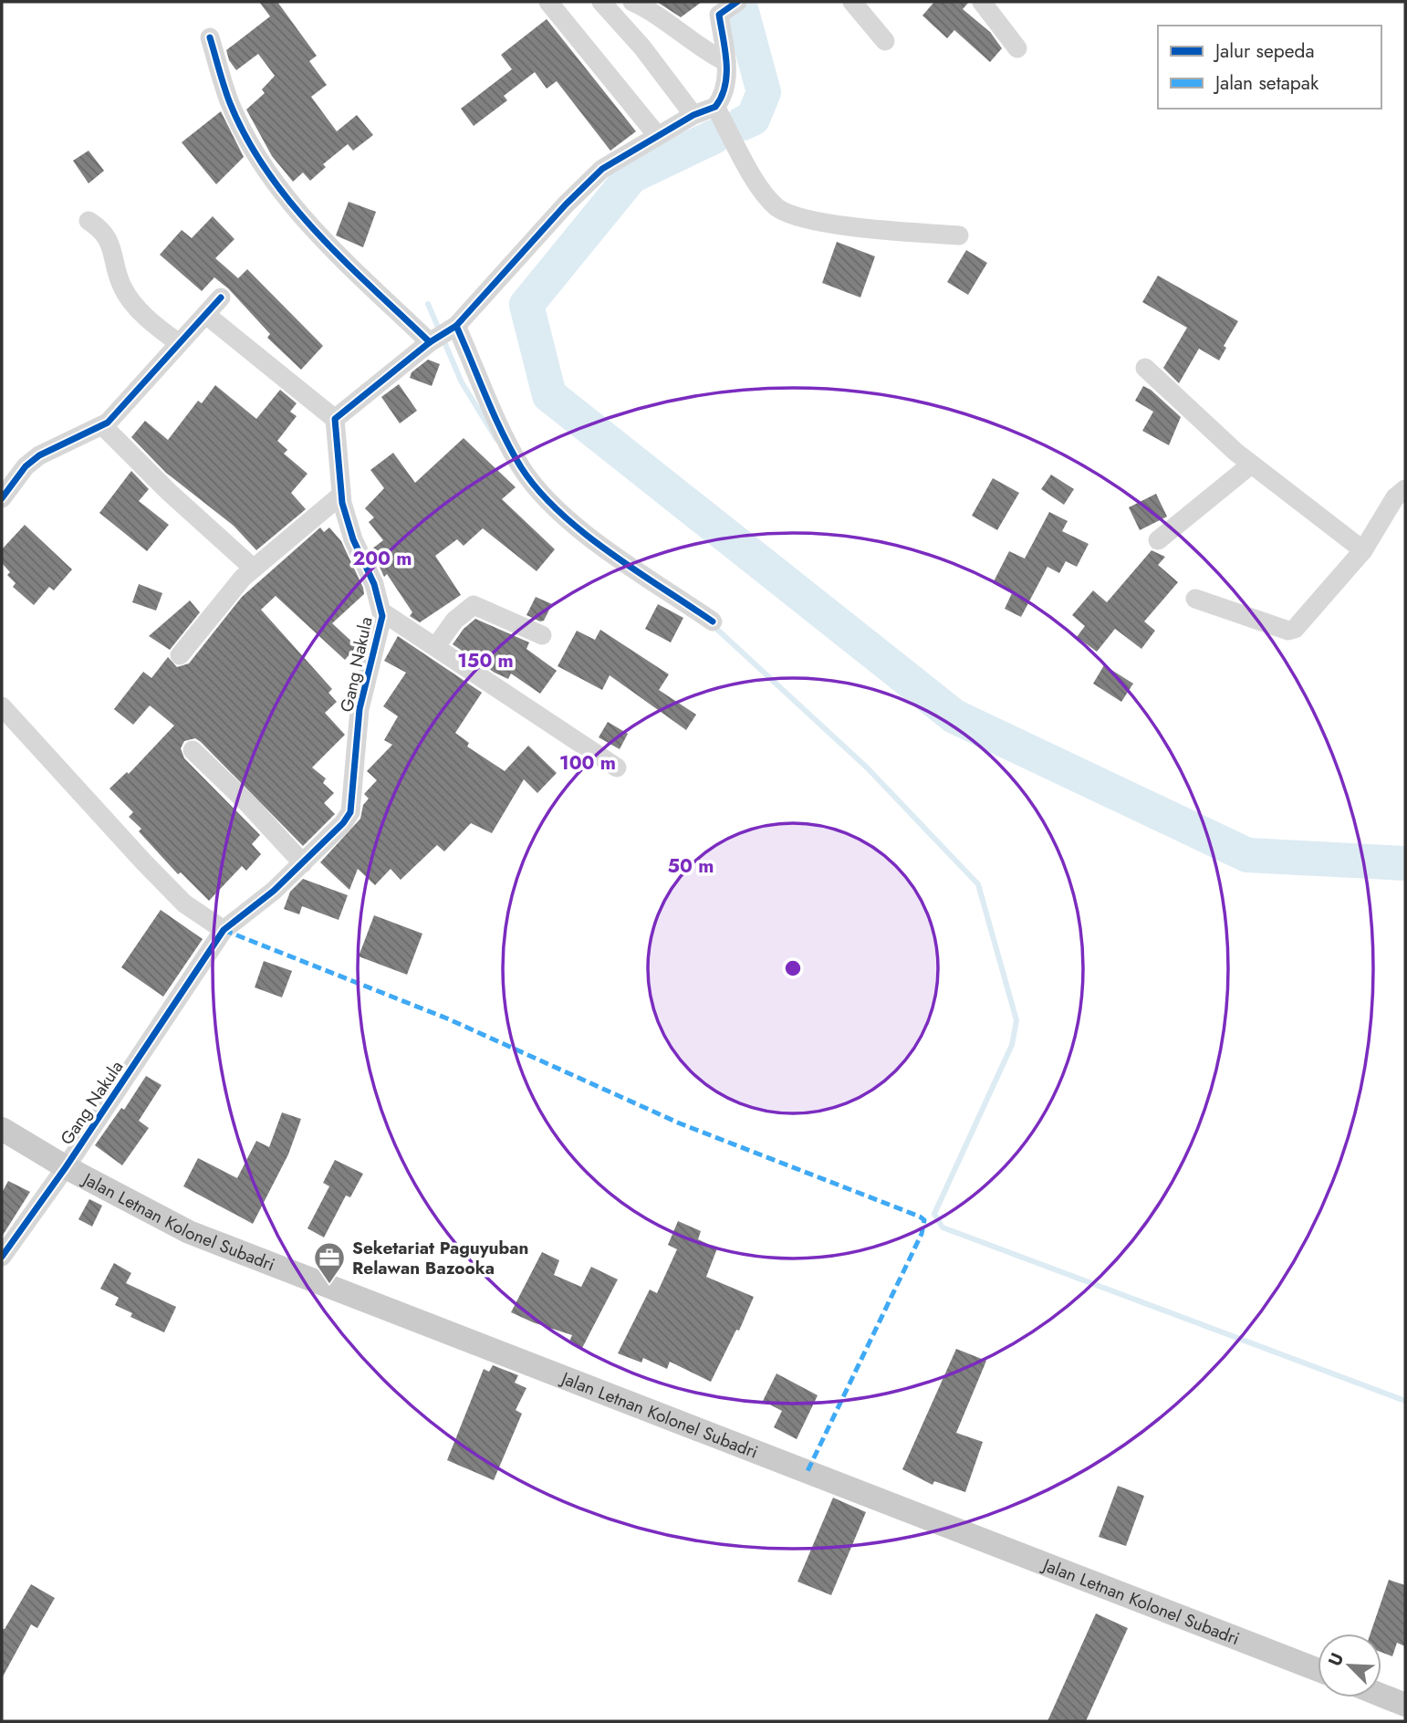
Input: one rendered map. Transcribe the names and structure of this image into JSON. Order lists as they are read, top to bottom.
{
  "streets": {
    "main road": ["Jalan Letnan Kolonel Subadri"],
    "street": ["Gang Nakula"]
  },
  "crossings": [
    ["Gang Nakula", "Jalan Letnan Kolonel Subadri"]
  ],
  "places": {
    "office": ["Seketariat Paguyuban Relawan Bazooka"]
  },
  "legend": ["Jalur sepeda", "Jalan setapak"],
  "north": "top left",
  "rings": [
    "200 m",
    "150 m",
    "100 m",
    "50 m"
  ]
}
